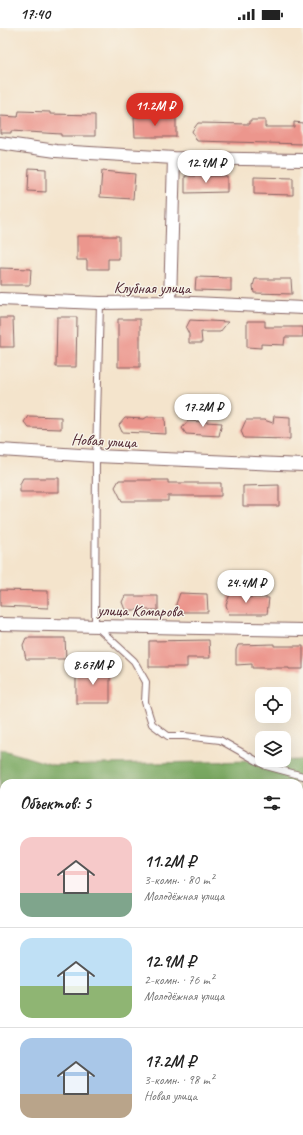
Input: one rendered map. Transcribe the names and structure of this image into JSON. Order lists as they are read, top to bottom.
{
  "streets": {
    "street": ["Клубная улица", "Новая улица", "улица Комарова"]
  },
  "page": {
    "status": "17:40",
    "price": [
      "11.2M ₽",
      "12.9M ₽",
      "17.2M ₽",
      "24.4M ₽",
      "8.67M ₽"
    ],
    "heading": "Объектов: 5",
    "list": [
      {
        "name": "11.2M ₽",
        "note": "3-комн. · 80 m² · Молодёжная улица"
      },
      {
        "name": "12.9M ₽",
        "note": "2-комн. · 76 m² · Молодёжная улица"
      },
      {
        "name": "17.2M ₽",
        "note": "3-комн. · 98 m² · Новая улица"
      }
    ]
  }
}
